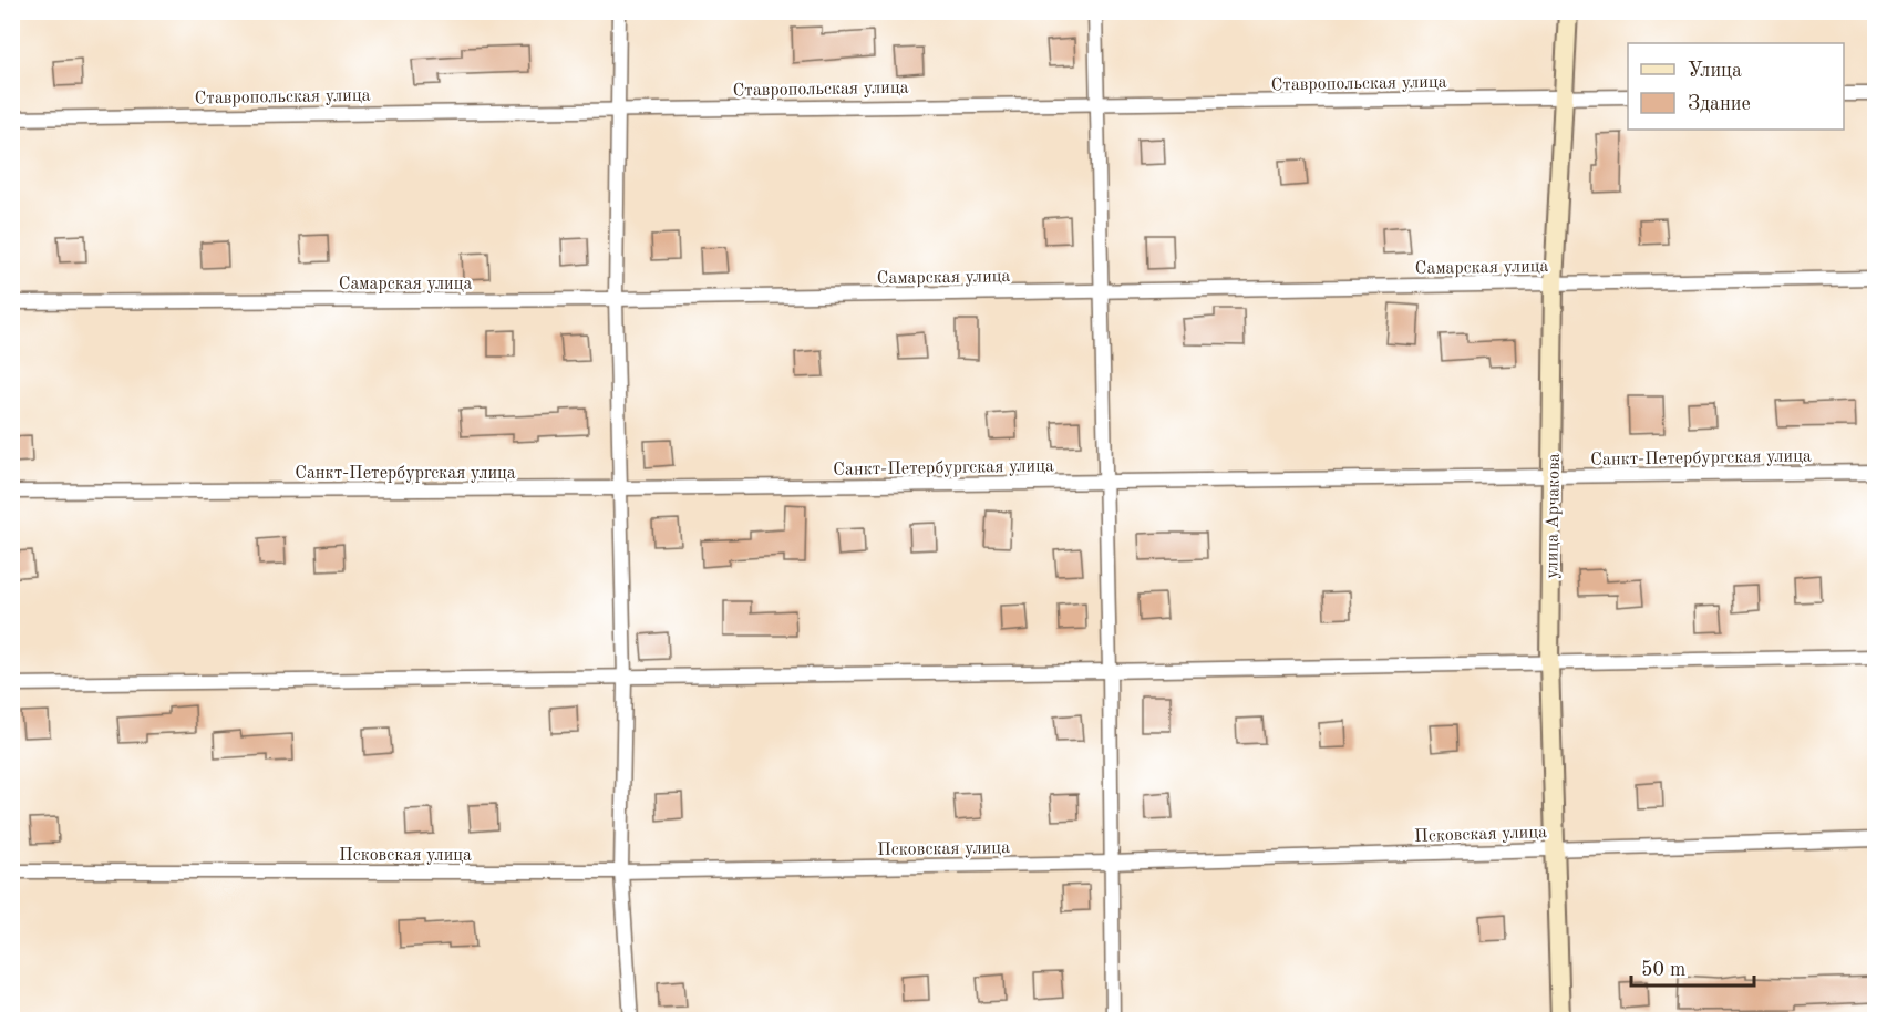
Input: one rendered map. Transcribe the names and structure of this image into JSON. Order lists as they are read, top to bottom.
{
  "streets": {
    "street": [
      "Ставропольская улица",
      "Самарская улица",
      "Санкт-Петербургская улица",
      "улица Арчакова",
      "Псковская улица"
    ]
  },
  "crossings": [
    ["Ставропольская улица", "улица Арчакова"],
    ["Самарская улица", "улица Арчакова"],
    ["Санкт-Петербургская улица", "улица Арчакова"],
    ["улица Арчакова", "Псковская улица"]
  ],
  "legend": ["Улица", "Здание"],
  "scale_bar": "50 m"
}
